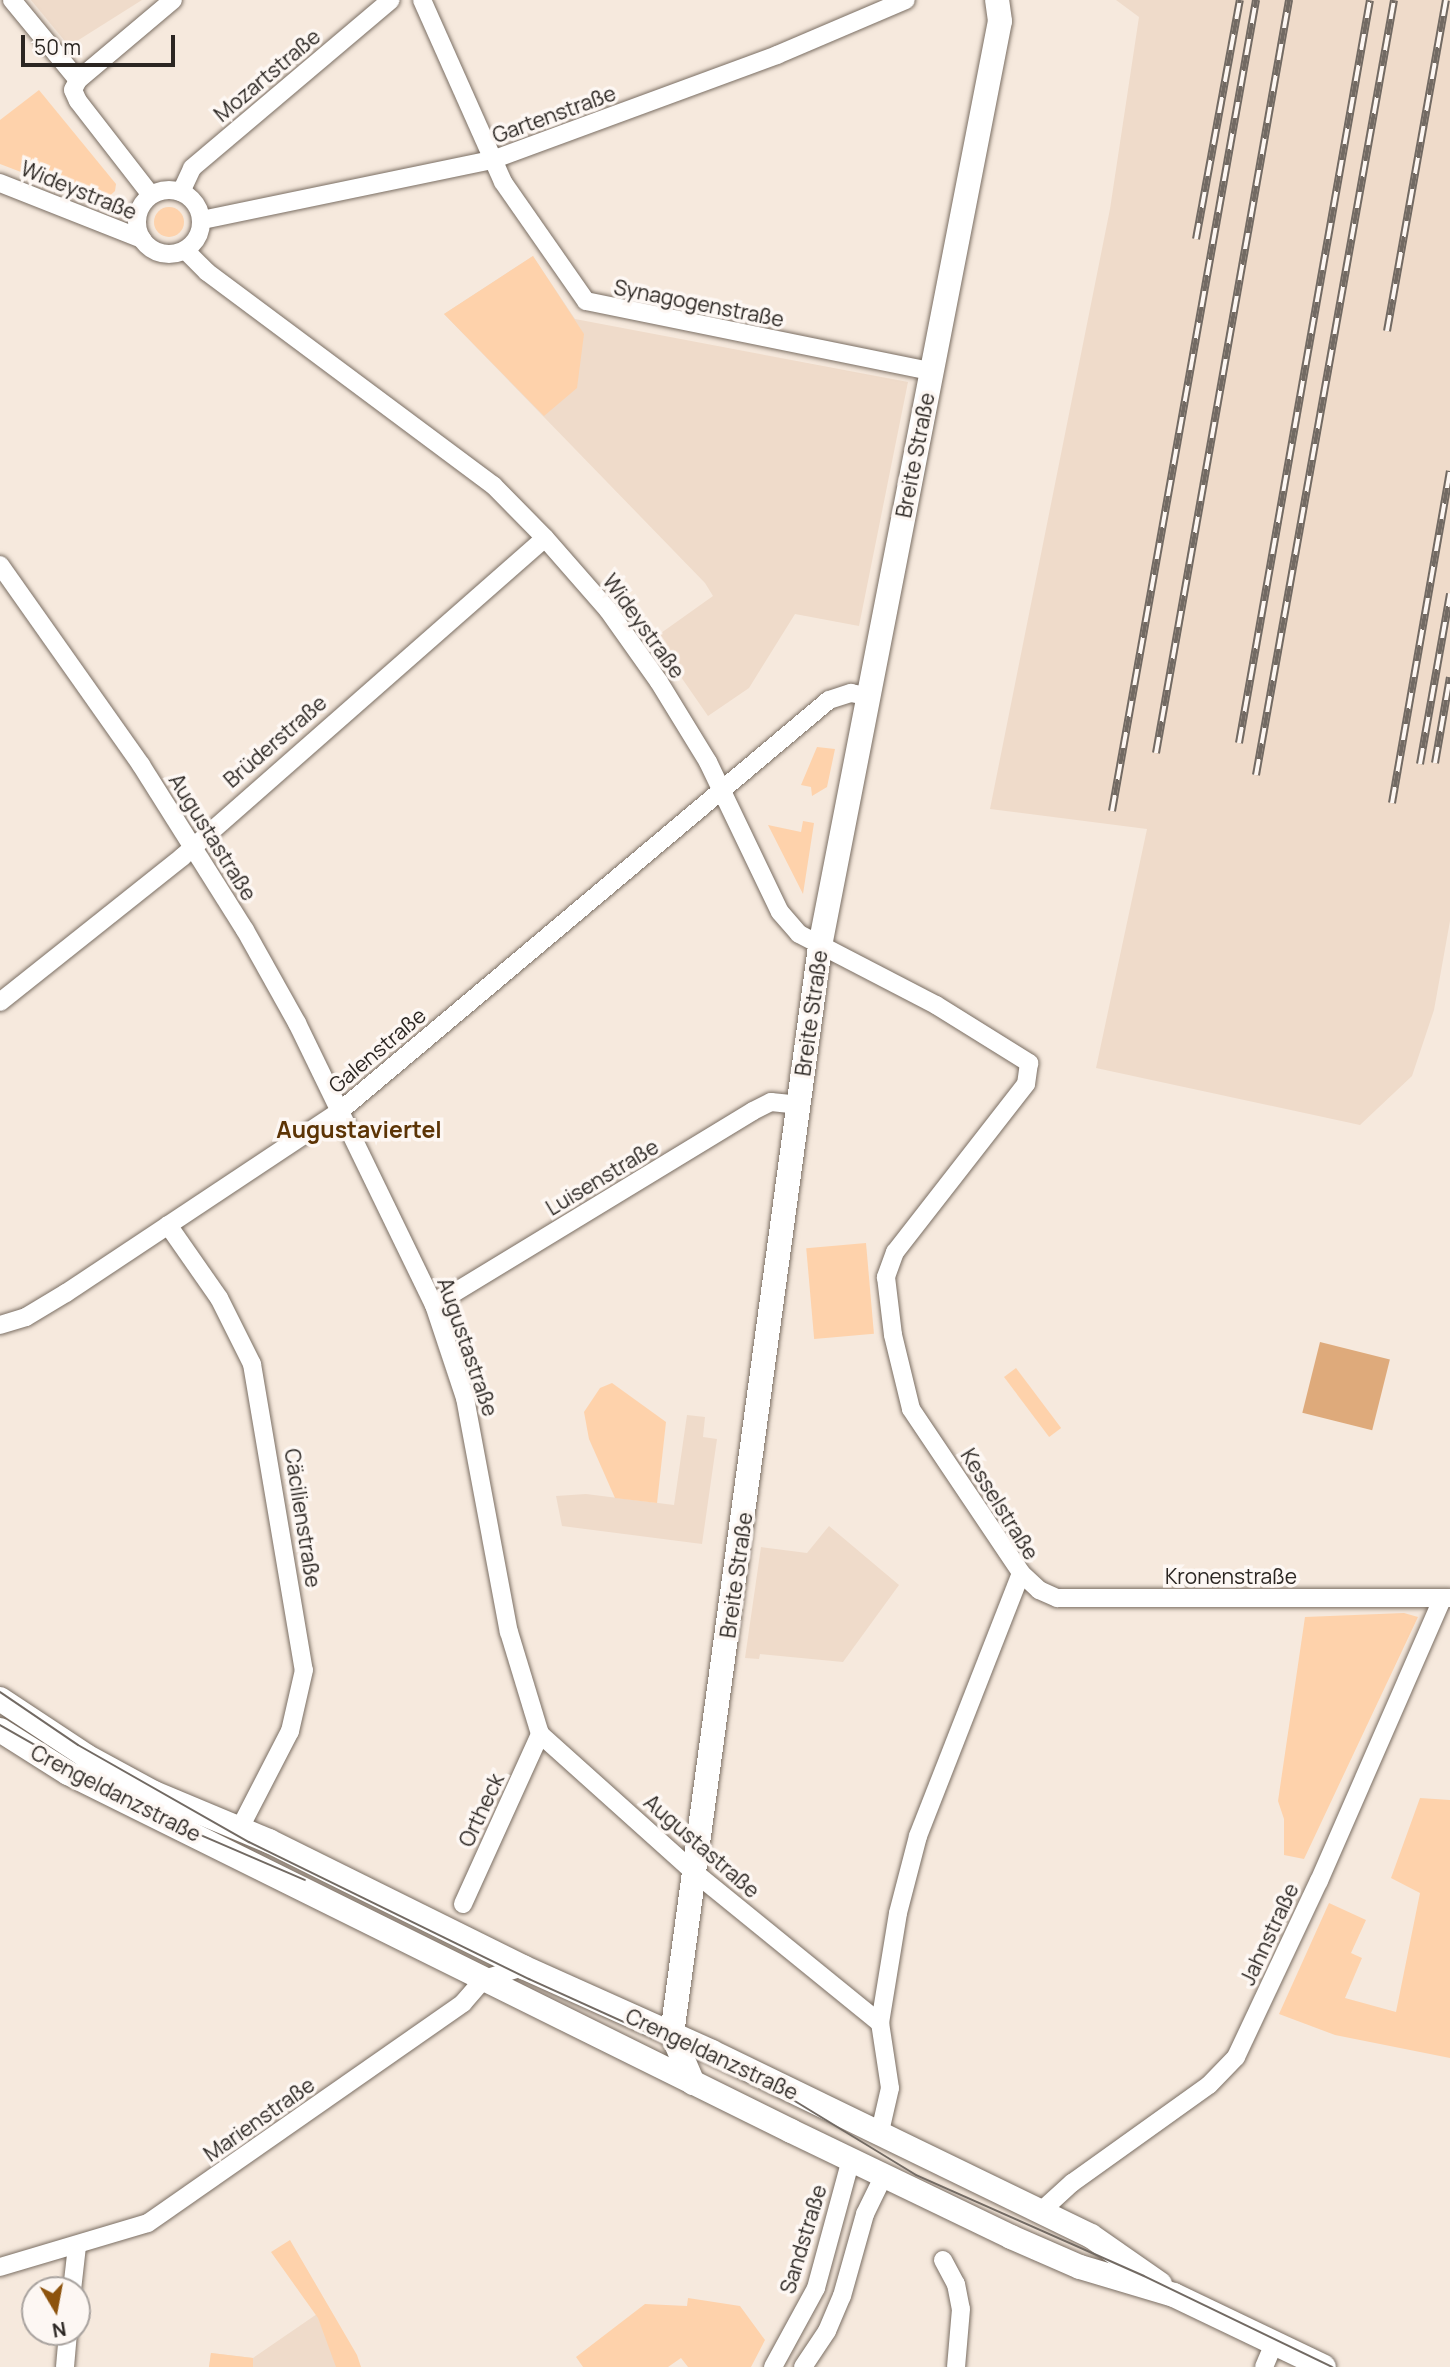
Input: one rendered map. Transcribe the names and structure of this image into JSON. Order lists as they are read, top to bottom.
{
  "streets": {
    "main road": ["Breite Straße", "Crengeldanzstraße"],
    "street": [
      "Mozartstraße",
      "Gartenstraße",
      "Wideystraße",
      "Synagogenstraße",
      "Brüderstraße",
      "Augustastraße",
      "Galenstraße",
      "Luisenstraße",
      "Kesselstraße",
      "Cäcilienstraße",
      "Kronenstraße",
      "Ortheck",
      "Jahnstraße",
      "Marienstraße",
      "Sandstraße"
    ]
  },
  "crossings": [
    ["Mozartstraße", "Gartenstraße"],
    ["Mozartstraße", "Wideystraße"],
    ["Gartenstraße", "Wideystraße"],
    ["Gartenstraße", "Synagogenstraße"],
    ["Wideystraße", "Breite Straße"],
    ["Wideystraße", "Brüderstraße"],
    ["Wideystraße", "Galenstraße"],
    ["Wideystraße", "Kesselstraße"],
    ["Synagogenstraße", "Breite Straße"],
    ["Breite Straße", "Augustastraße"],
    ["Breite Straße", "Galenstraße"],
    ["Breite Straße", "Luisenstraße"],
    ["Breite Straße", "Crengeldanzstraße"],
    ["Brüderstraße", "Augustastraße"],
    ["Augustastraße", "Galenstraße"],
    ["Augustastraße", "Luisenstraße"],
    ["Augustastraße", "Kesselstraße"],
    ["Augustastraße", "Ortheck"],
    ["Galenstraße", "Cäcilienstraße"],
    ["Kesselstraße", "Kronenstraße"],
    ["Cäcilienstraße", "Crengeldanzstraße"],
    ["Kronenstraße", "Jahnstraße"],
    ["Crengeldanzstraße", "Jahnstraße"],
    ["Crengeldanzstraße", "Marienstraße"],
    ["Crengeldanzstraße", "Sandstraße"]
  ],
  "districts": ["Augustaviertel"],
  "scale_bar": "50 m",
  "north": "bottom"
}
